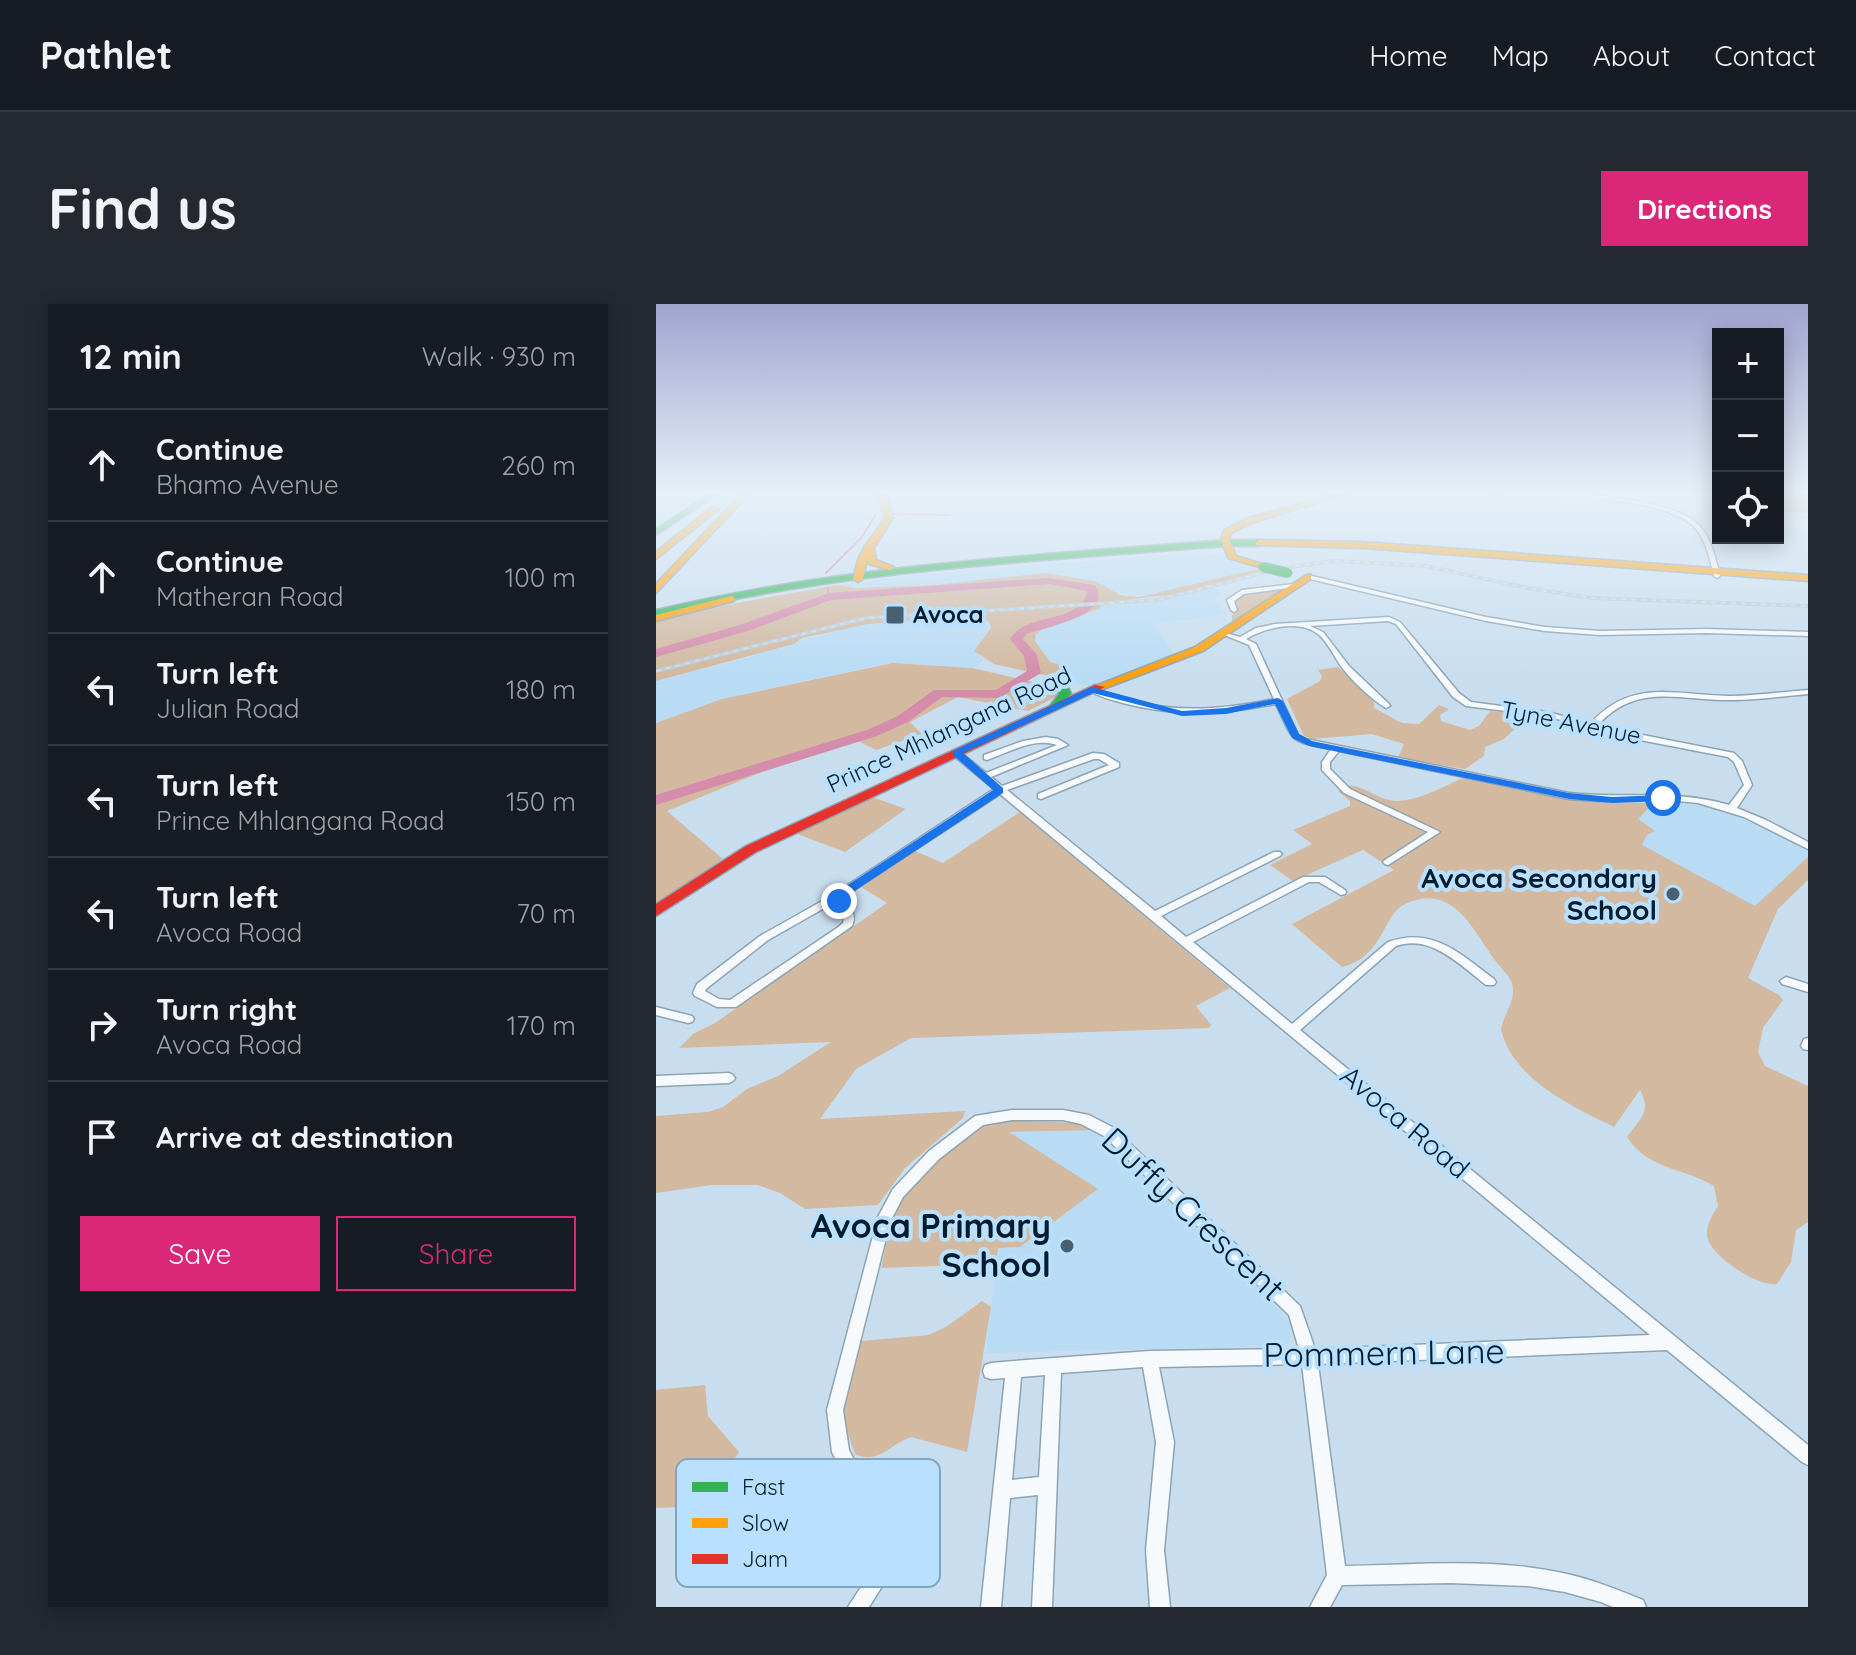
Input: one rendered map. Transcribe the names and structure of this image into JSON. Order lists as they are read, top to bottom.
{
  "streets": {
    "main road": ["Prince Mhlangana Road"],
    "street": [
      "Tyne Avenue",
      "Avoca Road",
      "Duffy Crescent",
      "Pommern Lane"
    ]
  },
  "crossings": [
    ["Prince Mhlangana Road", "Avoca Road"],
    ["Avoca Road", "Pommern Lane"],
    ["Duffy Crescent", "Pommern Lane"]
  ],
  "places": {
    "transit": ["Avoca"],
    "other": ["Avoca Secondary School", "Avoca Primary School"]
  },
  "legend": ["Fast", "Slow", "Jam"],
  "page": {
    "header": "Pathlet",
    "nav": [
      "Home",
      "Map",
      "About",
      "Contact"
    ],
    "buttons": [
      "Directions",
      ["Save", "Share"]
    ],
    "title": "Find us",
    "heading": ["12 min", "Walk · 930 m"],
    "map_buttons": ["+", "−"],
    "list": [
      ["Continue", "Bhamo Avenue", "260 m"],
      ["Continue", "Matheran Road", "100 m"],
      ["Turn left", "Julian Road", "180 m"],
      ["Turn left", "Prince Mhlangana Road", "150 m"],
      ["Turn left", "Avoca Road", "70 m"],
      ["Turn right", "Avoca Road", "170 m"],
      "Arrive at destination"
    ]
  }
}
